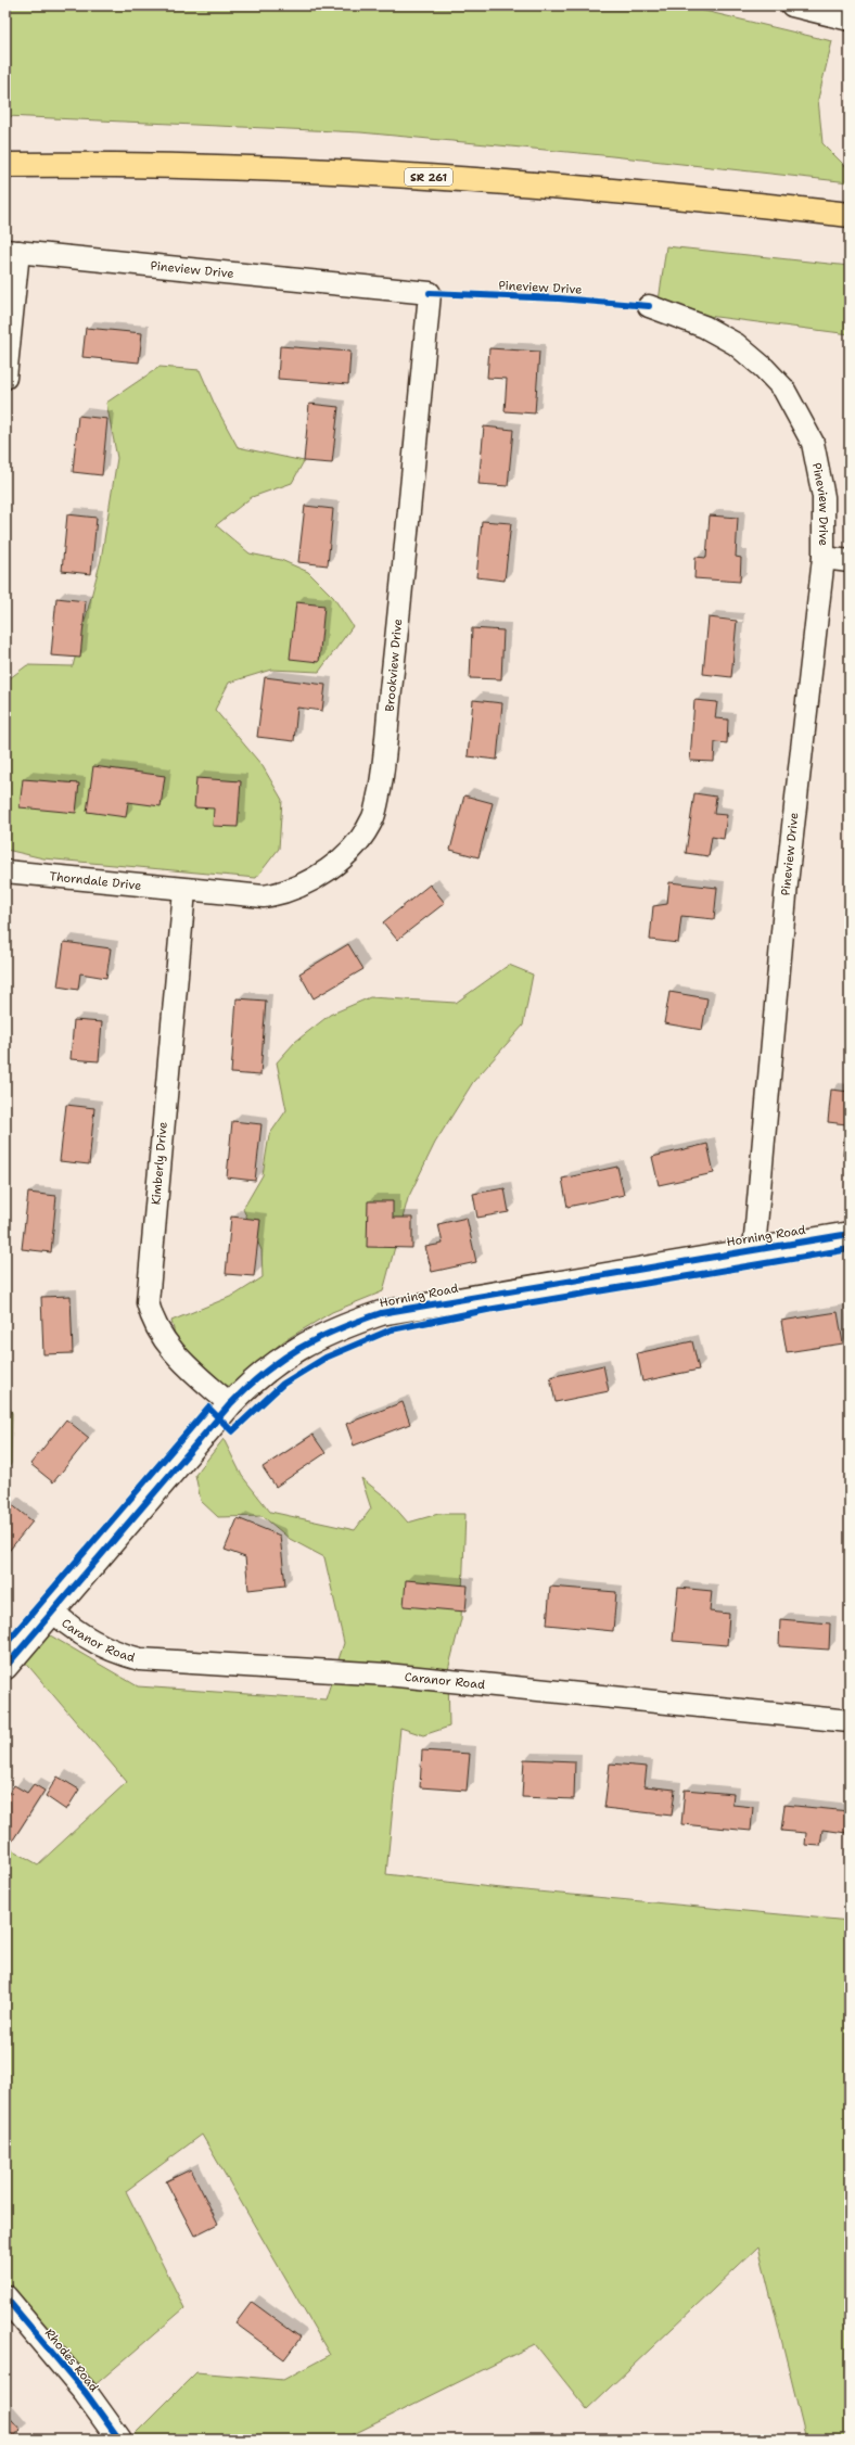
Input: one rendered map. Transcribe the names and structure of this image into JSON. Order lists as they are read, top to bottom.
{
  "streets": {
    "main road": ["SR 261"],
    "street": [
      "Pineview Drive",
      "Brookview Drive",
      "Thorndale Drive",
      "Kimberly Drive",
      "Horning Road",
      "Caranor Road",
      "Rhodes Road"
    ]
  },
  "crossings": [
    ["Pineview Drive", "Brookview Drive"],
    ["Pineview Drive", "Horning Road"],
    ["Brookview Drive", "Thorndale Drive"],
    ["Brookview Drive", "Kimberly Drive"],
    ["Thorndale Drive", "Kimberly Drive"],
    ["Kimberly Drive", "Horning Road"],
    ["Horning Road", "Caranor Road"]
  ]
}
